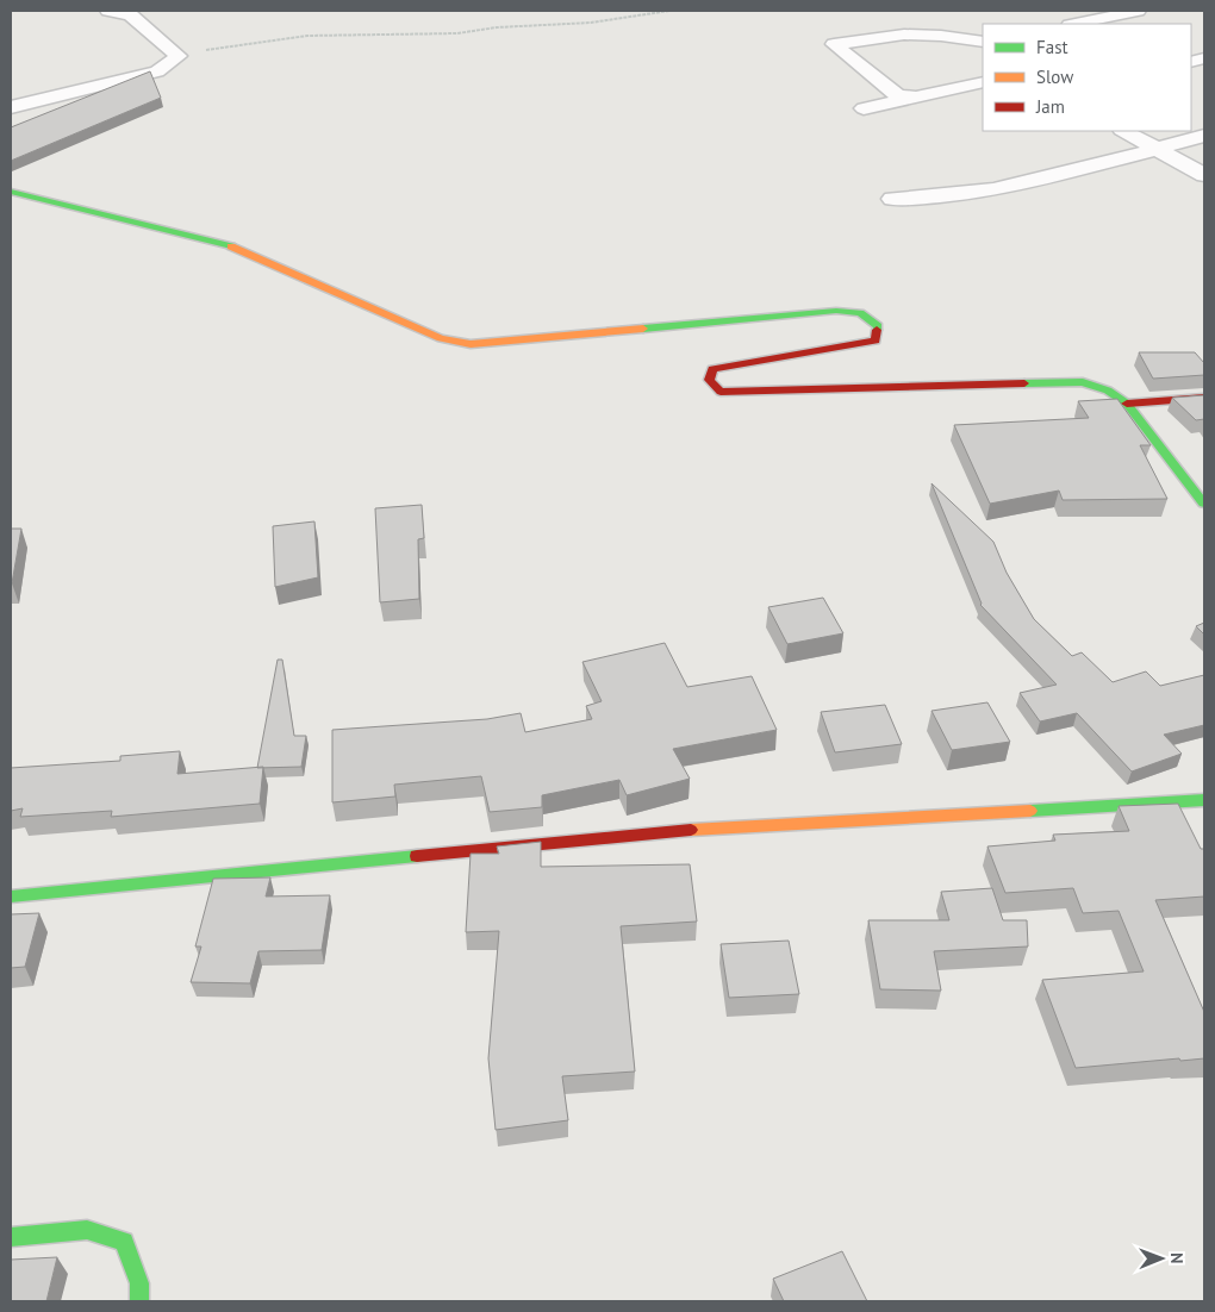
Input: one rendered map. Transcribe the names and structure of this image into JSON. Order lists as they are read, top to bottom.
{
  "legend": ["Fast", "Slow", "Jam"],
  "north": "right"
}
